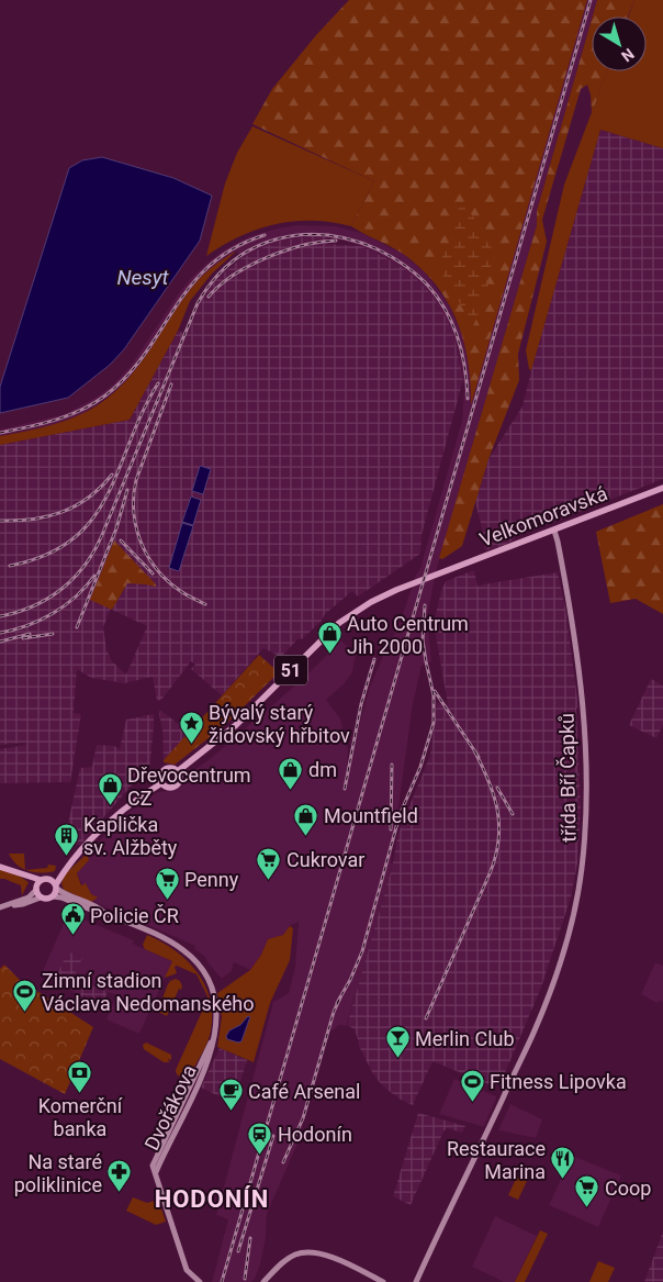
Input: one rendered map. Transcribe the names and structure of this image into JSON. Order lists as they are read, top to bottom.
{
  "streets": {
    "main road": ["Velkomoravská", "51"],
    "street": ["třída Bří Čapků", "Dvořákova"]
  },
  "crossings": [
    ["Velkomoravská", "51"],
    ["Velkomoravská", "třída Bří Čapků"],
    ["51", "Dvořákova"]
  ],
  "districts": ["HODONÍN"],
  "water": ["Nesyt"],
  "places": {
    "shop": [
      "Auto Centrum Jih 2000",
      "dm",
      "Dřevocentrum CZ",
      "Mountfield"
    ],
    "place": ["Bývalý starý židovský hřbitov"],
    "building": ["Kaplička sv. Alžběty"],
    "supermarket": ["Cukrovar", "Penny", "Coop"],
    "public building": ["Policie ČR"],
    "sports": ["Zimní stadion Václava Nedomanského", "Fitness Lipovka"],
    "bar": ["Merlin Club"],
    "bank": ["Komerční banka"],
    "cafe": ["Café Arsenal"],
    "station": ["Hodonín"],
    "restaurant": ["Restaurace Marina"],
    "pharmacy": ["Na staré poliklinice"]
  },
  "north": "bottom right"
}
